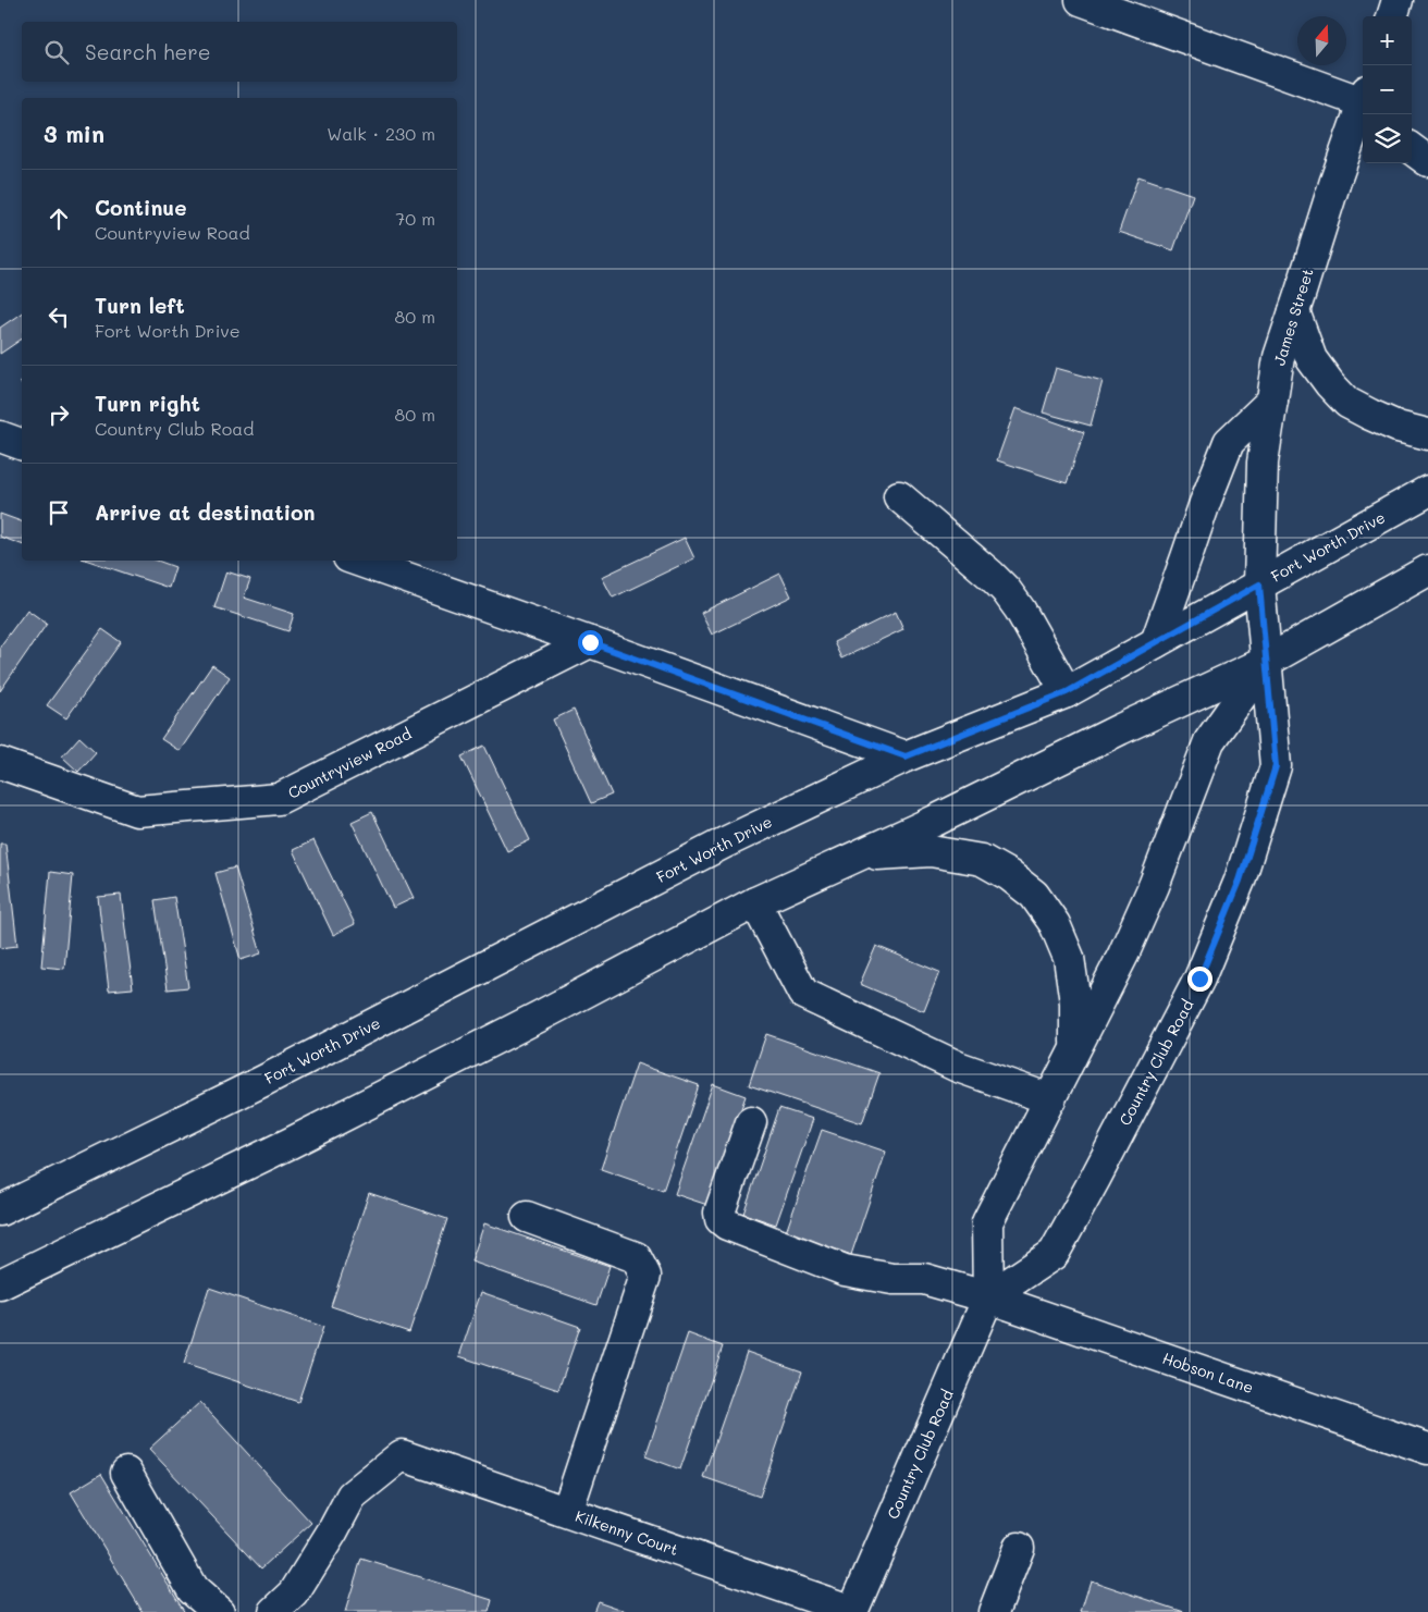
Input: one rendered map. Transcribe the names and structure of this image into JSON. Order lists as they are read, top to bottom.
{
  "streets": {
    "main road": [
      "James Street",
      "Fort Worth Drive",
      "Countryview Road",
      "Country Club Road",
      "Hobson Lane",
      "Kilkenny Court"
    ]
  },
  "crossings": [
    ["James Street", "Fort Worth Drive"],
    ["James Street", "Country Club Road"],
    ["Fort Worth Drive", "Country Club Road"],
    ["Country Club Road", "Hobson Lane"],
    ["Country Club Road", "Kilkenny Court"]
  ],
  "north": "top",
  "page": {
    "map_buttons": ["+", "−"],
    "search": "Search here",
    "heading": ["3 min", "Walk · 230 m"],
    "list": [
      ["Continue", "Countryview Road", "70 m"],
      ["Turn left", "Fort Worth Drive", "80 m"],
      ["Turn right", "Country Club Road", "80 m"],
      "Arrive at destination"
    ]
  }
}
